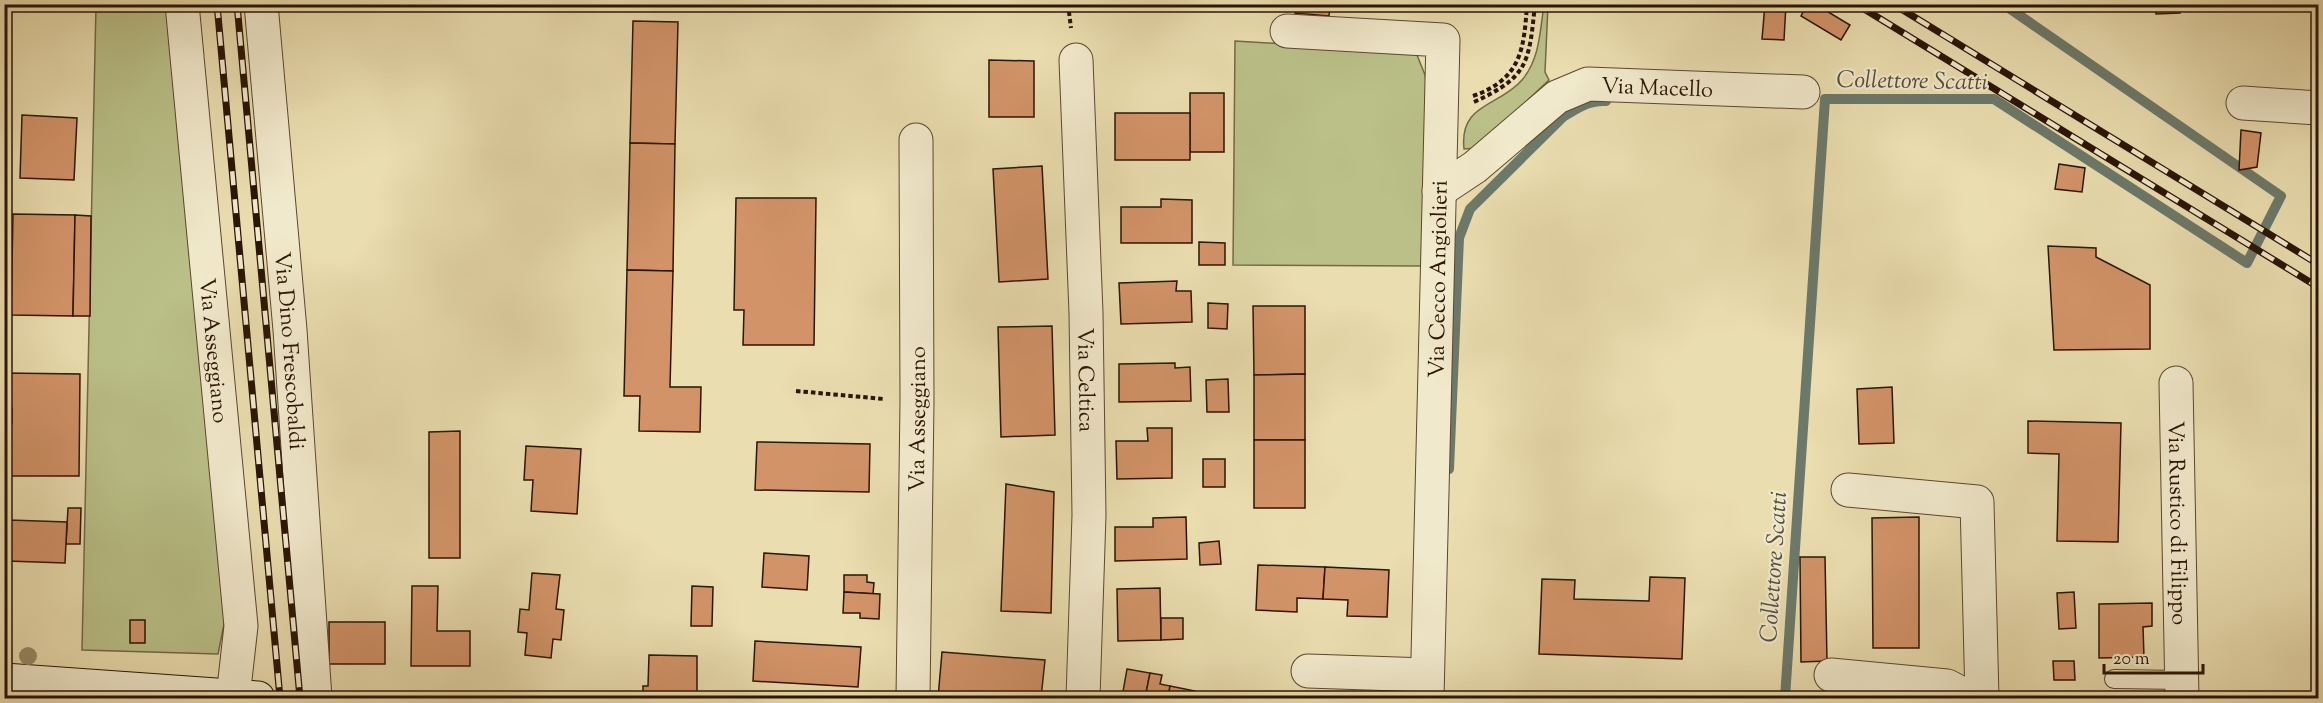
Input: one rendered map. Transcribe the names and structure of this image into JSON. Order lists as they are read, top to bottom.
{
  "streets": {
    "street": [
      "Via Macello",
      "Via Cecco Angiolieri",
      "Via Asseggiano",
      "Via Dino Frescobaldi",
      "Via Celtica",
      "Via Rustico di Filippo"
    ]
  },
  "crossings": [
    ["Via Macello", "Via Cecco Angiolieri"]
  ],
  "water": ["Collettore Scatti"],
  "scale_bar": "20 m"
}
